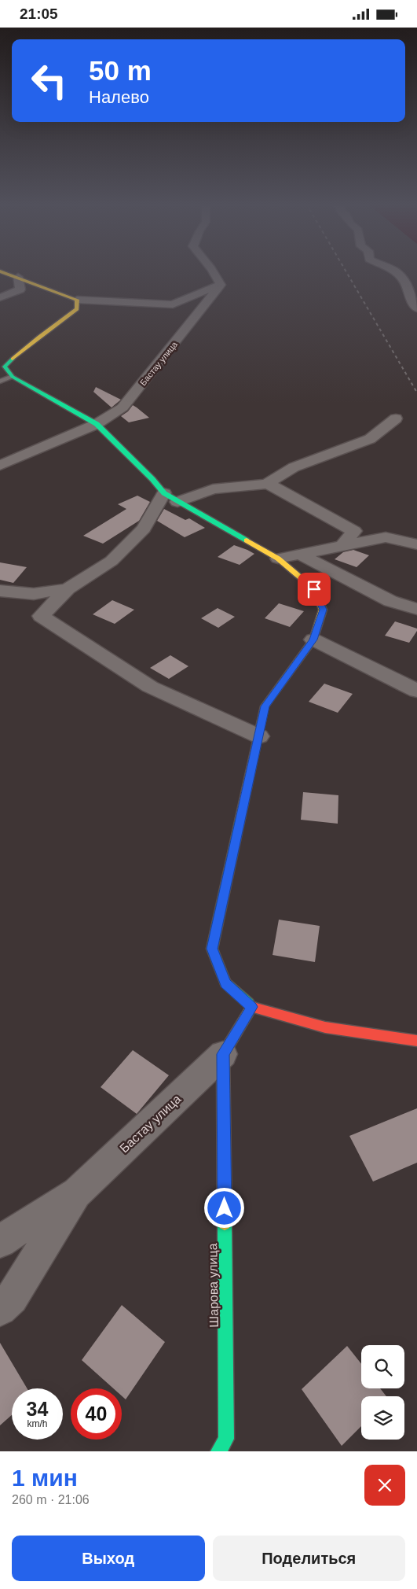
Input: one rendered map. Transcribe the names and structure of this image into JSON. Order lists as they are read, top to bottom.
{
  "streets": {
    "street": ["Бастау улица", "Шарова улица"]
  },
  "crossings": [
    ["Бастау улица", "Шарова улица"]
  ],
  "page": {
    "status": "21:05",
    "turn": ["50 m", "Налево"],
    "speed": "34 km/h",
    "limit": "40",
    "heading": ["1 мин", "260 m · 21:06"],
    "buttons": ["Выход", "Поделиться"]
  }
}
